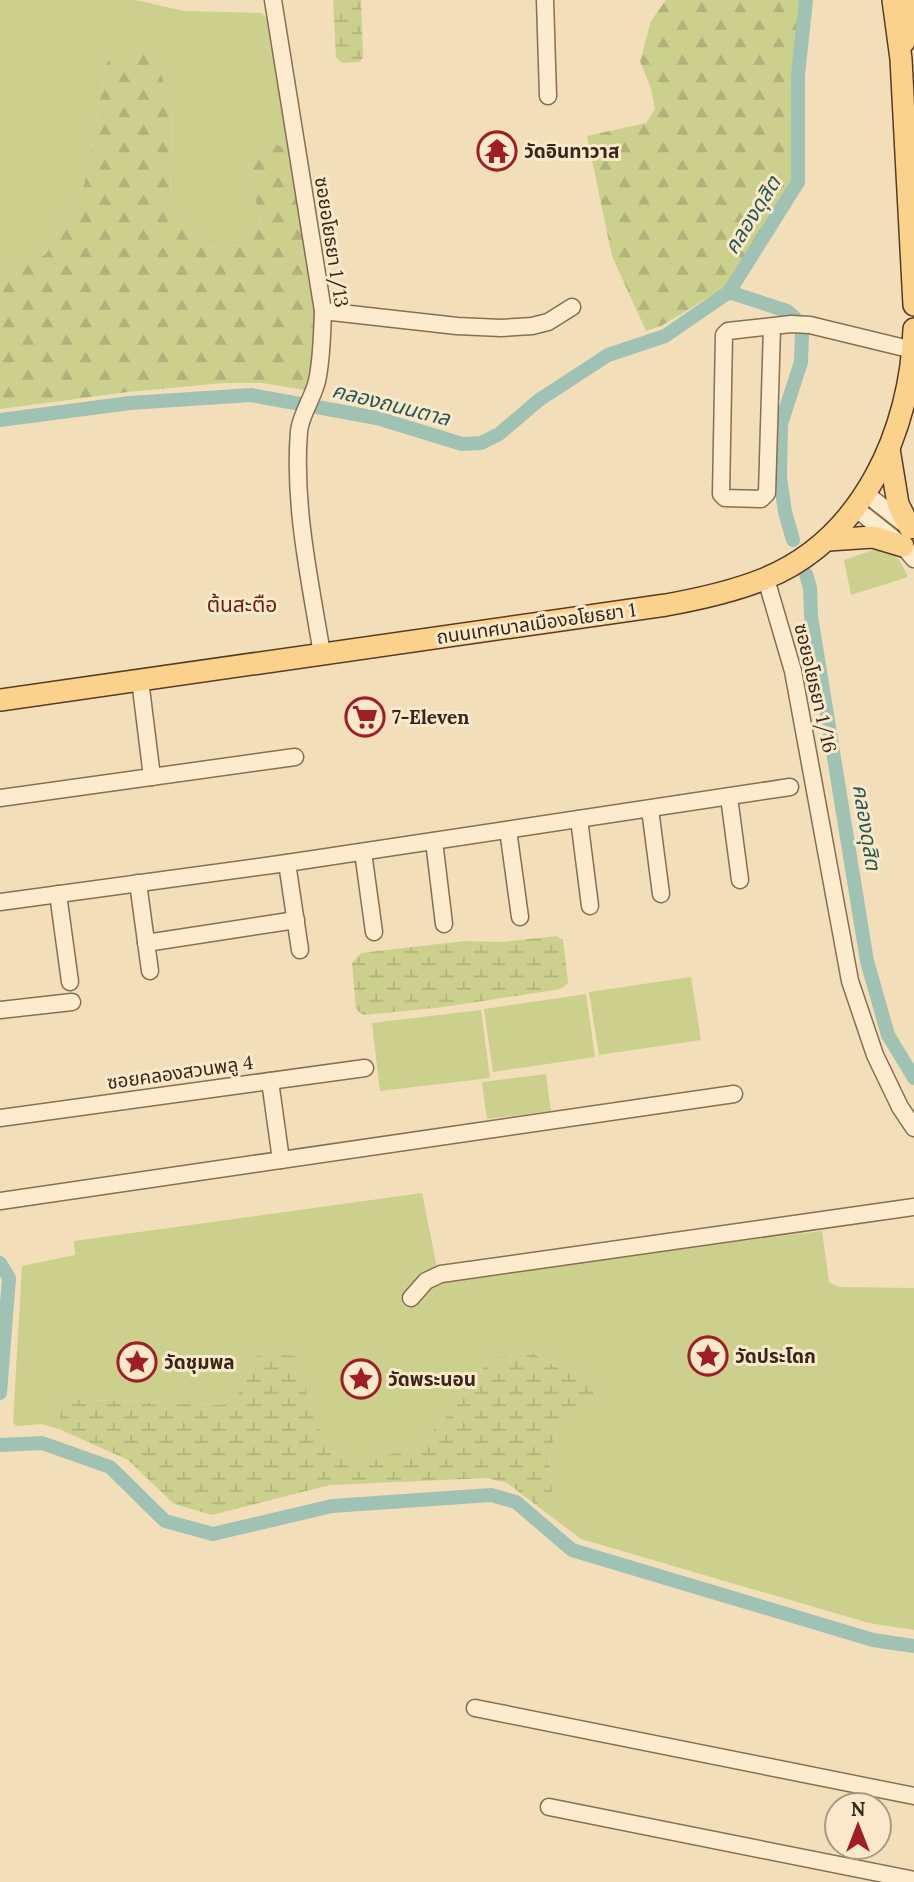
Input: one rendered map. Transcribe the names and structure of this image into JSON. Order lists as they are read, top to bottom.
{
  "streets": {
    "main road": ["ถนนเทศบาลเมืองอโยธยา 1"],
    "street": ["ซอยอโยธยา 1/13", "ซอยอโยธยา 1/16", "ซอยคลองสวนพลู 4"]
  },
  "crossings": [
    ["ซอยอโยธยา 1/13", "ถนนเทศบาลเมืองอโยธยา 1"],
    ["ถนนเทศบาลเมืองอโยธยา 1", "ซอยอโยธยา 1/16"]
  ],
  "districts": ["ต้นสะตือ"],
  "water": ["คลองดุสิต", "คลองถนนตาล"],
  "places": {
    "temple": ["วัดอินทาวาส"],
    "supermarket": ["7-Eleven"],
    "place": ["วัดประโดก", "วัดชุมพล", "วัดพระนอน"]
  },
  "north": "top"
}
